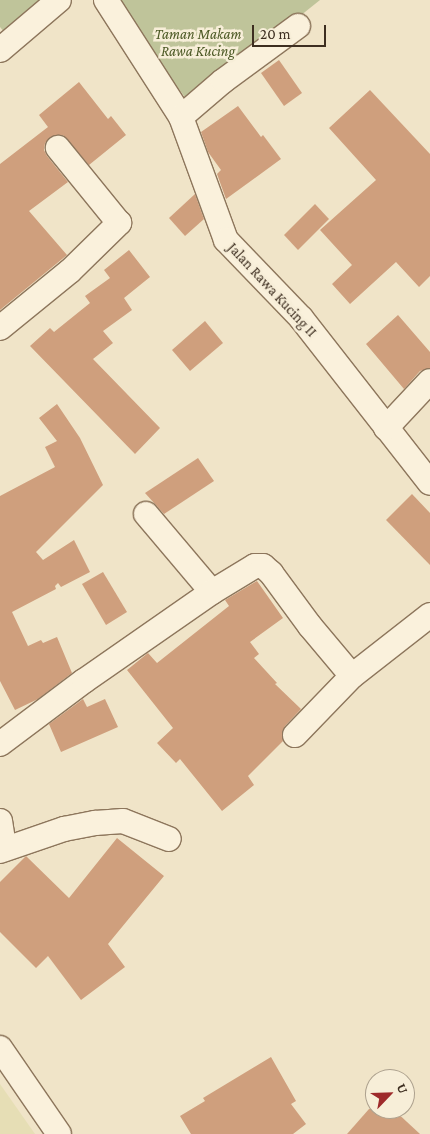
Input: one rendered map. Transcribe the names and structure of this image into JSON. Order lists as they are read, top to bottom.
{
  "streets": {
    "street": ["Jalan Rawa Kucing II"]
  },
  "parks": ["Taman Makam Rawa Kucing"],
  "scale_bar": "20 m",
  "north": "top right"
}
